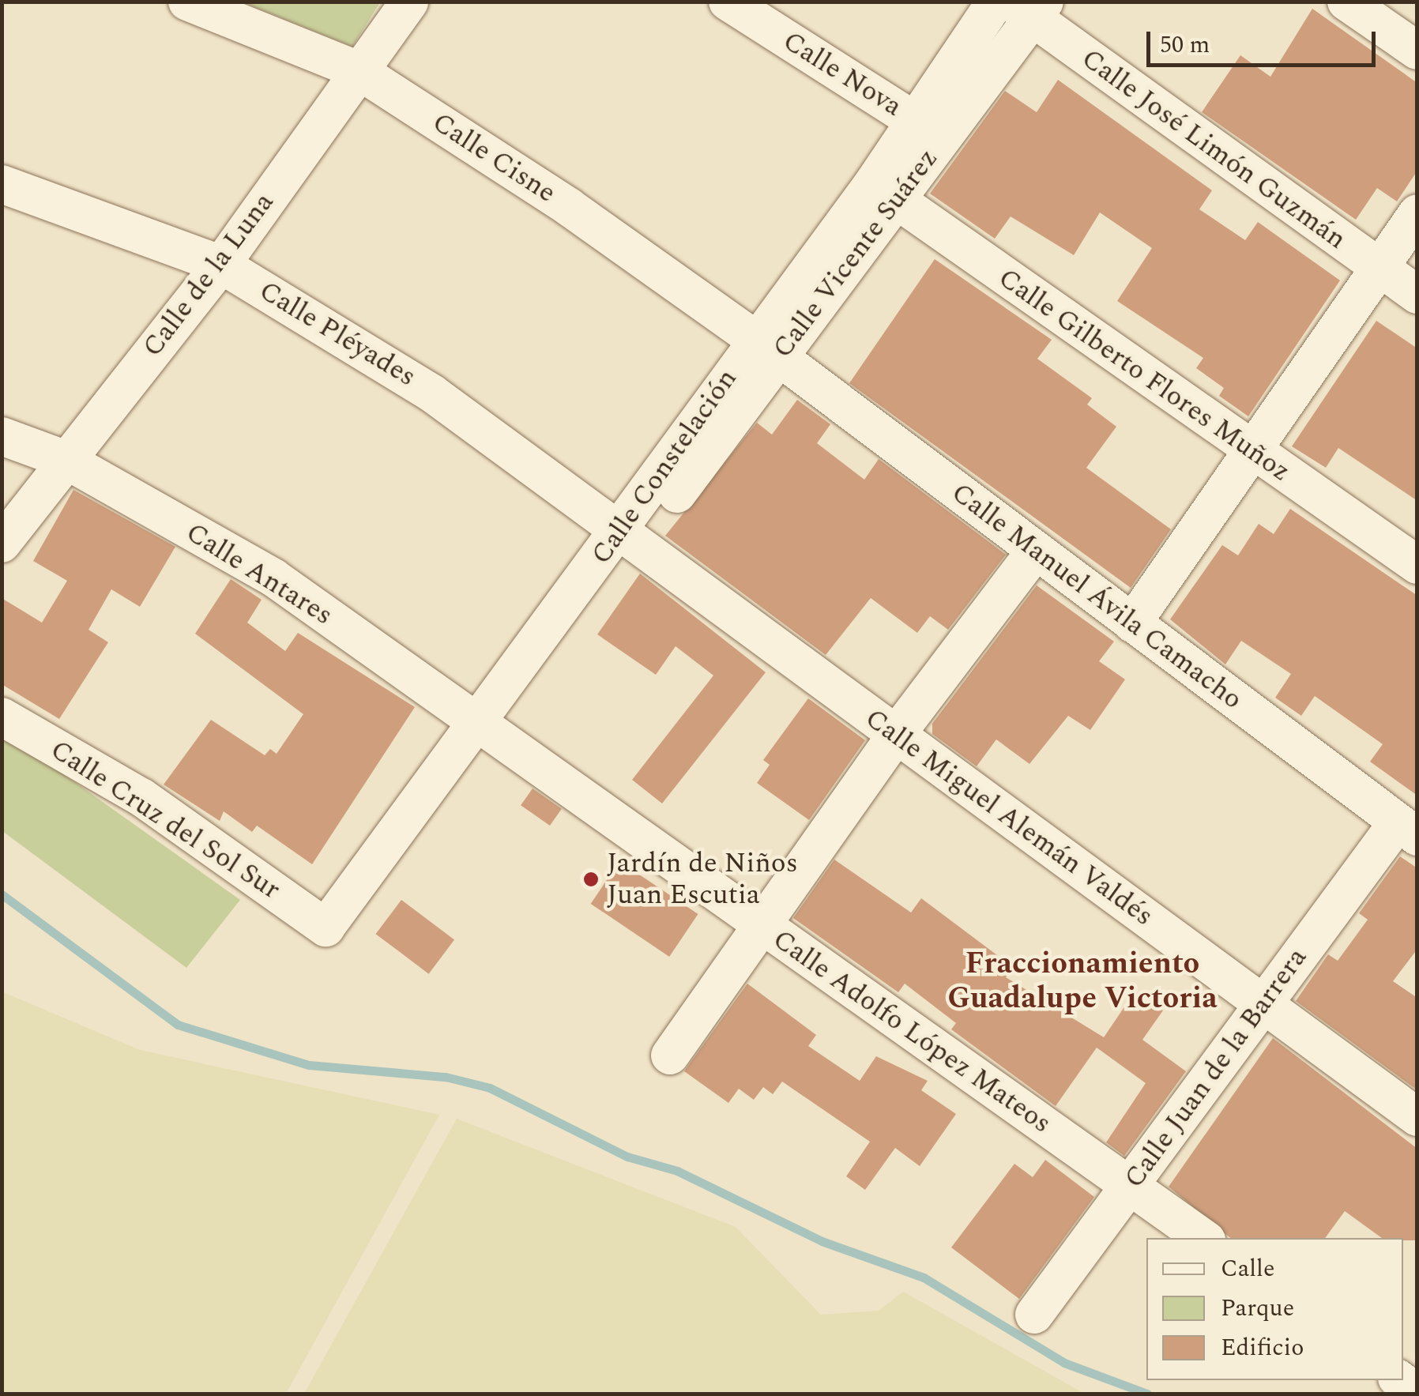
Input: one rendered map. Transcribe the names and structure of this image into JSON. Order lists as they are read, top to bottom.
{
  "streets": {
    "street": [
      "Calle Nova",
      "Calle José Limón Guzmán",
      "Calle Cisne",
      "Calle Vicente Suárez",
      "Calle de la Luna",
      "Calle Pléyades",
      "Calle Gilberto Flores Muñoz",
      "Calle Constelación",
      "Calle Antares",
      "Calle Manuel Ávila Camacho",
      "Calle Miguel Alemán Valdés",
      "Calle Cruz del Sol Sur",
      "Calle Adolfo López Mateos",
      "Calle Juan de la Barrera"
    ]
  },
  "crossings": [
    ["Calle Nova", "Calle Constelación"],
    ["Calle José Limón Guzmán", "Calle Vicente Suárez"],
    ["Calle Cisne", "Calle de la Luna"],
    ["Calle Cisne", "Calle Constelación"],
    ["Calle Cisne", "Calle Manuel Ávila Camacho"],
    ["Calle Vicente Suárez", "Calle Gilberto Flores Muñoz"],
    ["Calle Vicente Suárez", "Calle Constelación"],
    ["Calle de la Luna", "Calle Pléyades"],
    ["Calle de la Luna", "Calle Antares"],
    ["Calle Pléyades", "Calle Constelación"],
    ["Calle Pléyades", "Calle Miguel Alemán Valdés"],
    ["Calle Gilberto Flores Muñoz", "Calle Constelación"],
    ["Calle Constelación", "Calle Antares"],
    ["Calle Constelación", "Calle Manuel Ávila Camacho"],
    ["Calle Constelación", "Calle Miguel Alemán Valdés"],
    ["Calle Constelación", "Calle Cruz del Sol Sur"],
    ["Calle Constelación", "Calle Adolfo López Mateos"],
    ["Calle Antares", "Calle Adolfo López Mateos"],
    ["Calle Manuel Ávila Camacho", "Calle Juan de la Barrera"],
    ["Calle Miguel Alemán Valdés", "Calle Juan de la Barrera"],
    ["Calle Adolfo López Mateos", "Calle Juan de la Barrera"]
  ],
  "districts": ["Fraccionamiento Guadalupe Victoria"],
  "places": ["Jardín de Niños Juan Escutia"],
  "legend": ["Calle", "Parque", "Edificio"],
  "scale_bar": "50 m"
}
